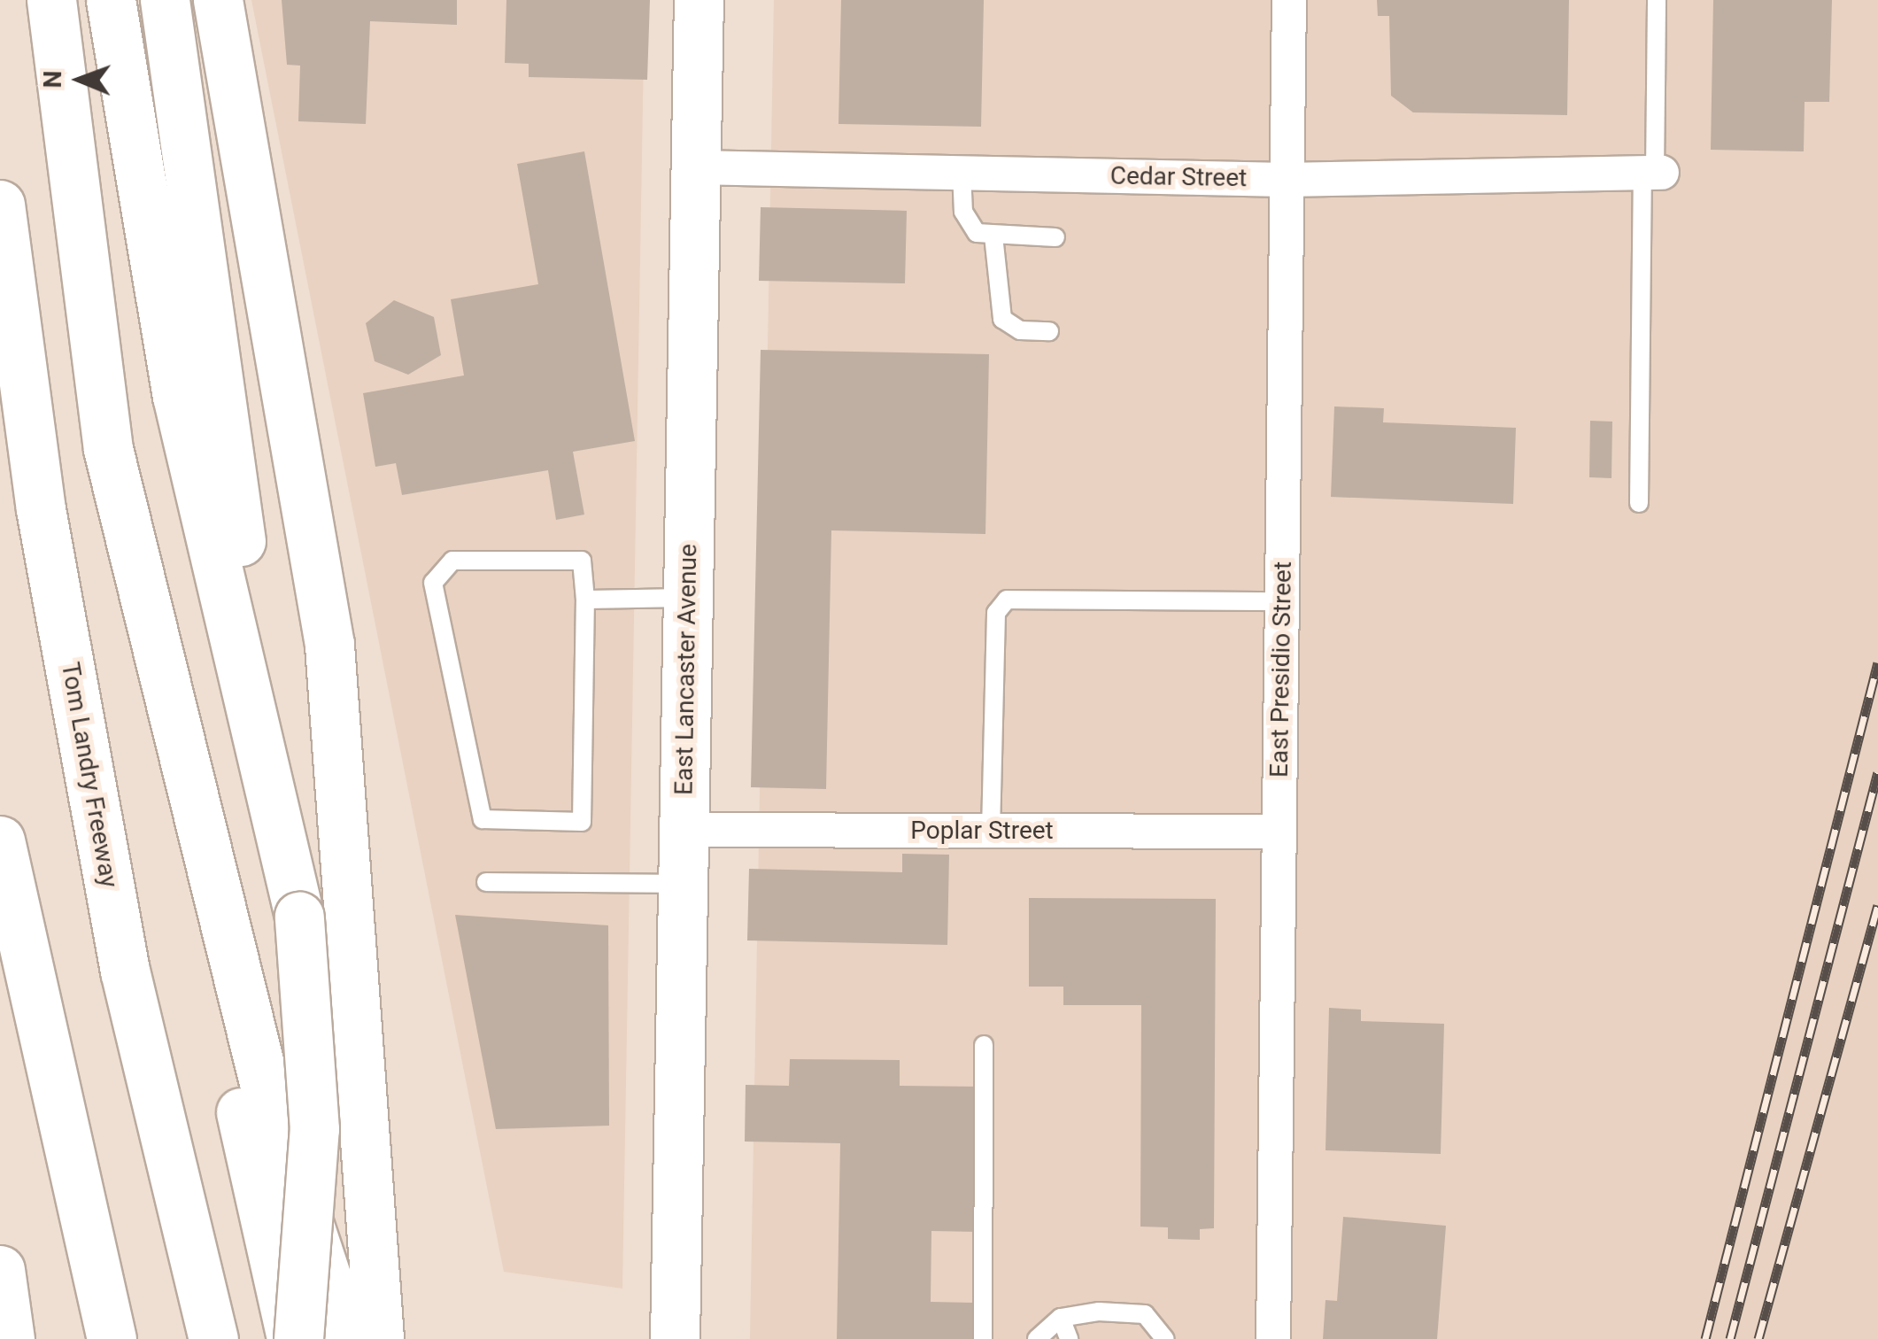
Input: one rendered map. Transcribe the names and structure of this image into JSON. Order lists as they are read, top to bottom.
{
  "streets": {
    "main road": ["East Lancaster Avenue", "Tom Landry Freeway"],
    "street": ["Cedar Street", "East Presidio Street", "Poplar Street"]
  },
  "crossings": [
    ["Cedar Street", "East Lancaster Avenue"],
    ["Cedar Street", "East Presidio Street"],
    ["East Lancaster Avenue", "Poplar Street"],
    ["East Presidio Street", "Poplar Street"]
  ],
  "north": "left"
}
